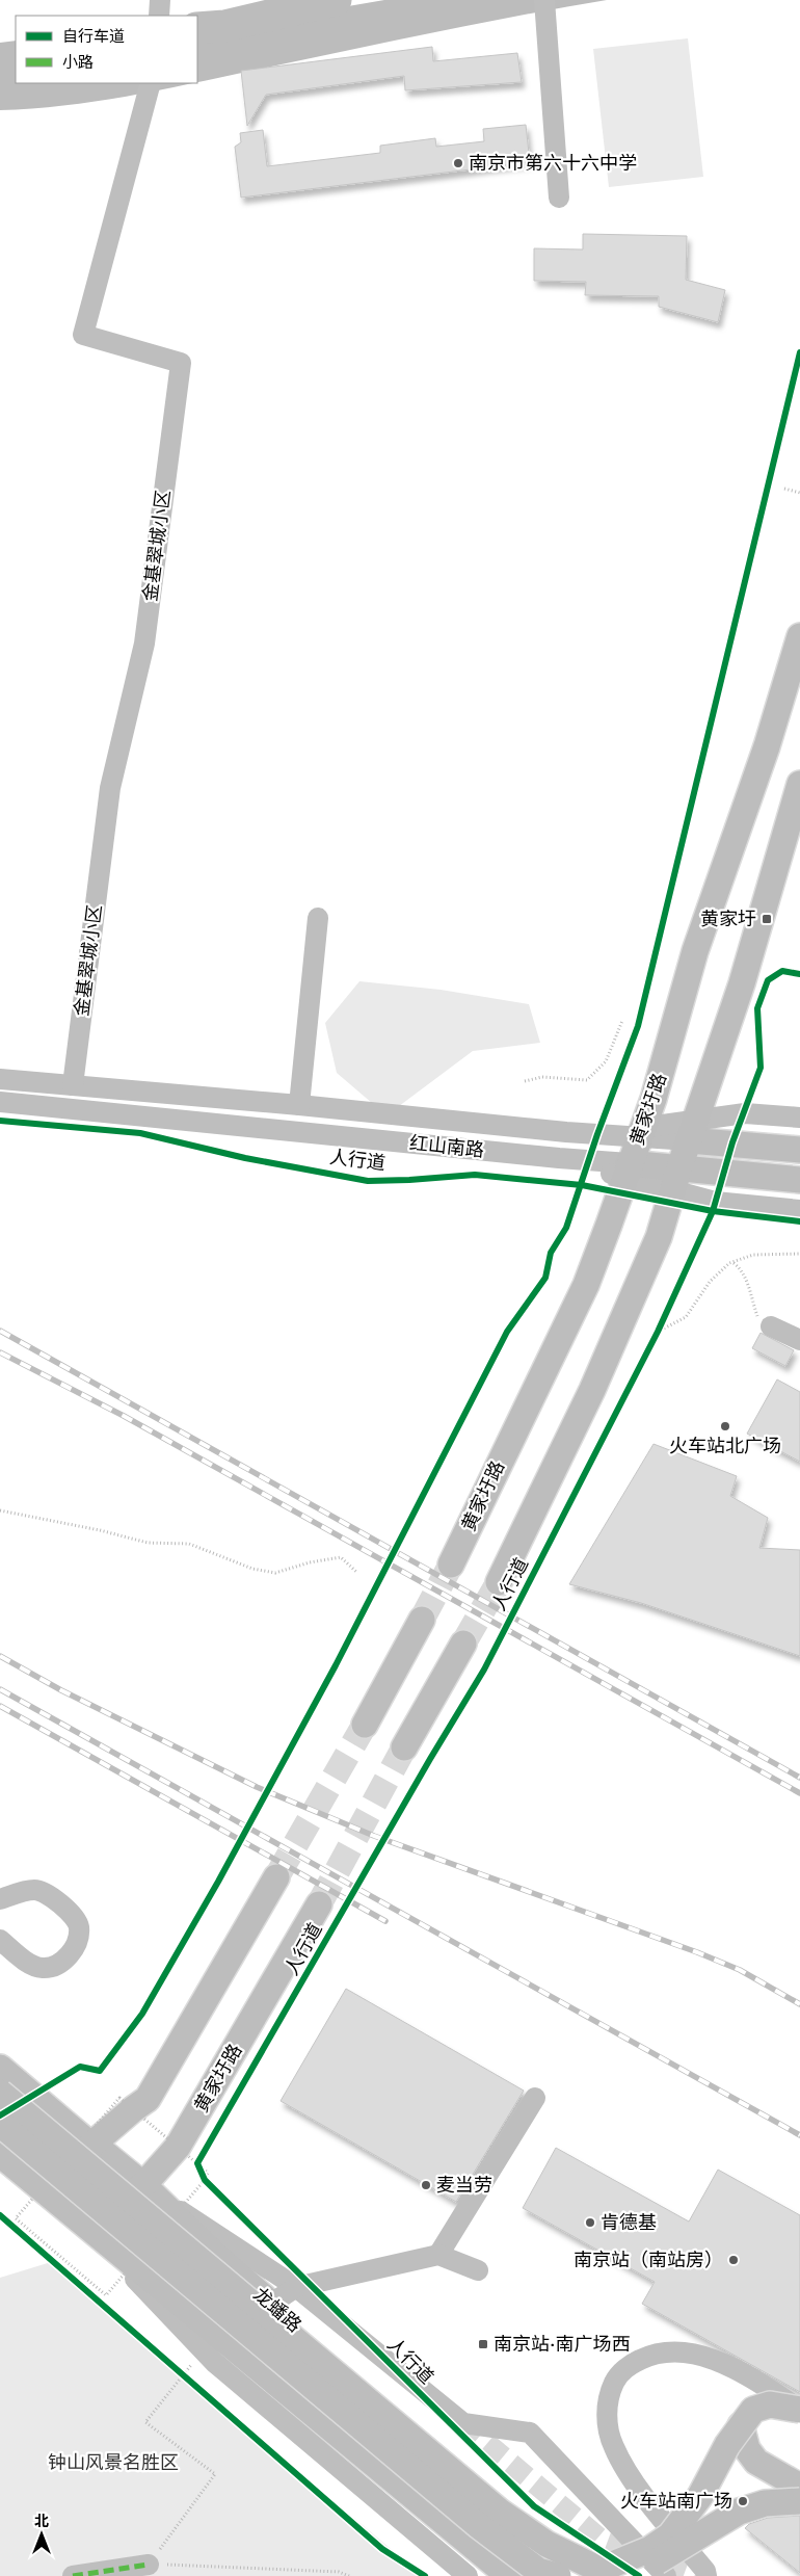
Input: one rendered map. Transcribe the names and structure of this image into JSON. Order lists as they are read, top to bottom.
{
  "streets": {
    "main road": ["黄家圩路", "红山南路", "龙蟠路"],
    "street": ["金基翠城小区"],
    "cycle path": ["人行道"]
  },
  "crossings": [
    ["金基翠城小区", "红山南路"],
    ["黄家圩路", "红山南路"],
    ["黄家圩路", "龙蟠路"]
  ],
  "parks": ["钟山风景名胜区"],
  "places": {
    "other": [
      "南京市第六十六中学",
      "火车站北广场",
      "麦当劳",
      "肯德基",
      "南京站（南站房）",
      "火车站南广场"
    ],
    "transit": ["黄家圩", "南京站·南广场西"]
  },
  "legend": ["自行车道", "小路"],
  "north": "top"
}
